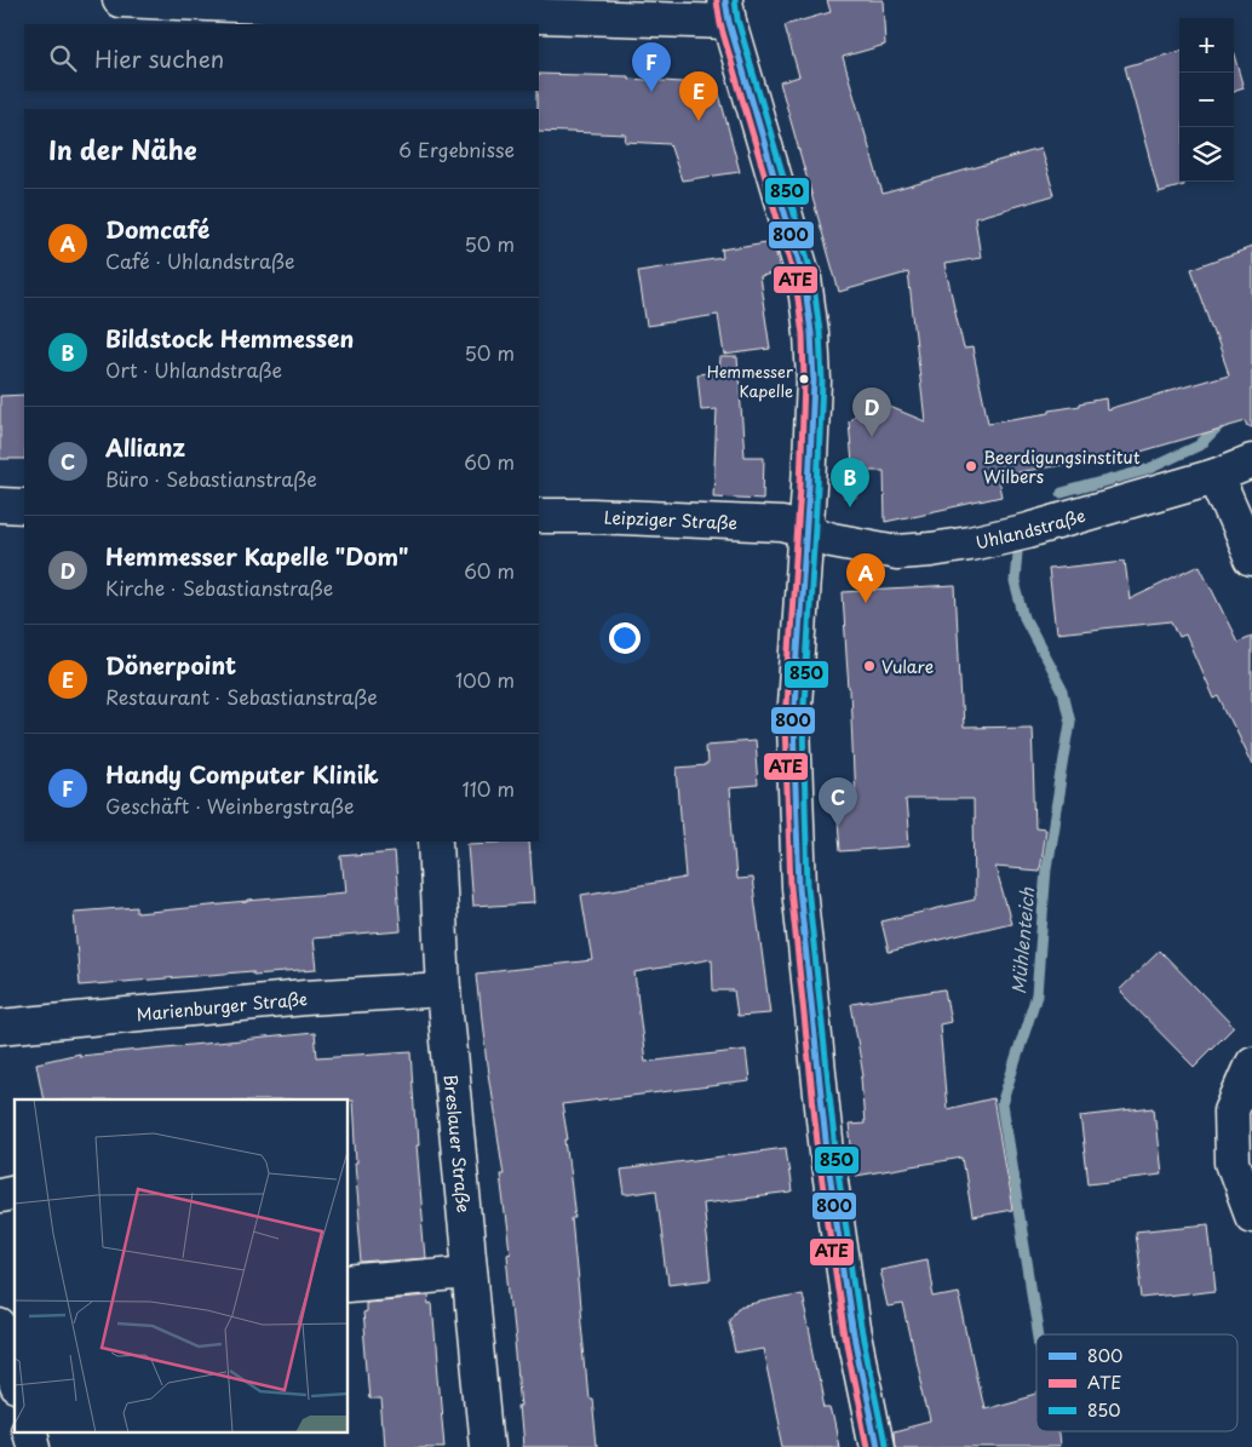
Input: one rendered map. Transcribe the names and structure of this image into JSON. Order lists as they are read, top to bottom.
{
  "streets": {
    "street": [
      "Leipziger Straße",
      "Uhlandstraße",
      "Marienburger Straße",
      "Breslauer Straße"
    ]
  },
  "crossings": [
    ["Leipziger Straße", "Uhlandstraße"],
    ["Marienburger Straße", "Breslauer Straße"]
  ],
  "water": ["Mühlenteich"],
  "places": ["Hemmesser Kapelle", "Beerdigungsinstitut Wilbers", "Vulare"],
  "lines": ["transit line 800", "transit line 850", "transit line ATE"],
  "legend": ["800", "ATE", "850"],
  "page": {
    "map_buttons": ["+", "−"],
    "search": "Hier suchen",
    "pins": [
      "F",
      "E",
      "D",
      "B",
      "A",
      "C"
    ],
    "heading": ["In der Nähe", "6 Ergebnisse"],
    "list": [
      {
        "mark": "A",
        "name": "Domcafé",
        "note": "Café · Uhlandstraße",
        "value": "50 m"
      },
      {
        "mark": "B",
        "name": "Bildstock Hemmessen",
        "note": "Ort · Uhlandstraße",
        "value": "50 m"
      },
      {
        "mark": "C",
        "name": "Allianz",
        "note": "Büro · Sebastianstraße",
        "value": "60 m"
      },
      {
        "mark": "D",
        "name": "Hemmesser Kapelle \"Dom\"",
        "note": "Kirche · Sebastianstraße",
        "value": "60 m"
      },
      {
        "mark": "E",
        "name": "Dönerpoint",
        "note": "Restaurant · Sebastianstraße",
        "value": "100 m"
      },
      {
        "mark": "F",
        "name": "Handy Computer Klinik",
        "note": "Geschäft · Weinbergstraße",
        "value": "110 m"
      }
    ]
  }
}
